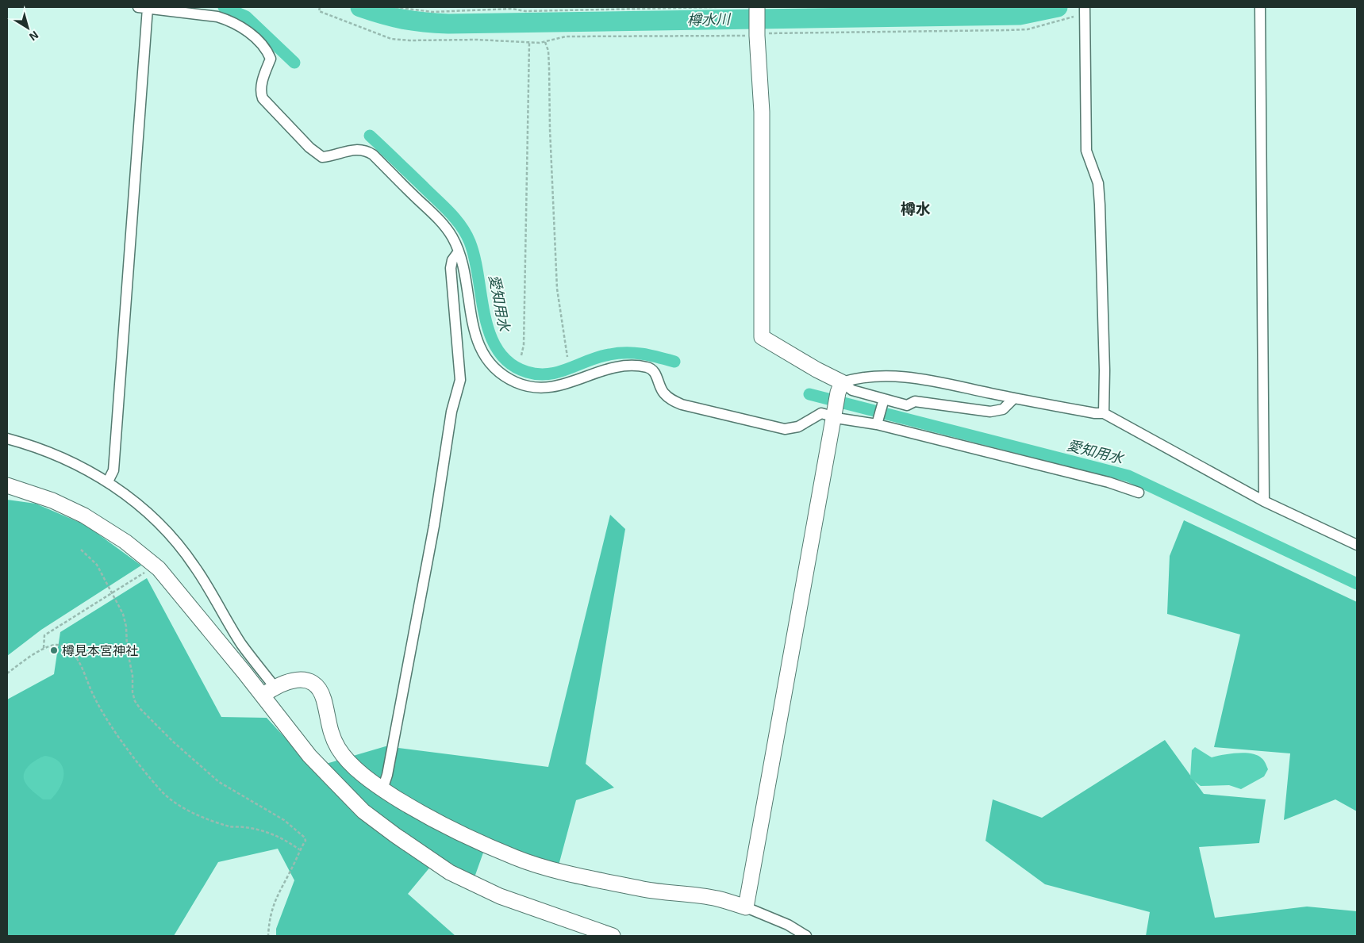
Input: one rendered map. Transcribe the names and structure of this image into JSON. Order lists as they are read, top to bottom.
{
  "districts": ["樽水"],
  "water": ["樽水川", "愛知用水"],
  "places": ["樽見本宮神社"],
  "north": "bottom right"
}
